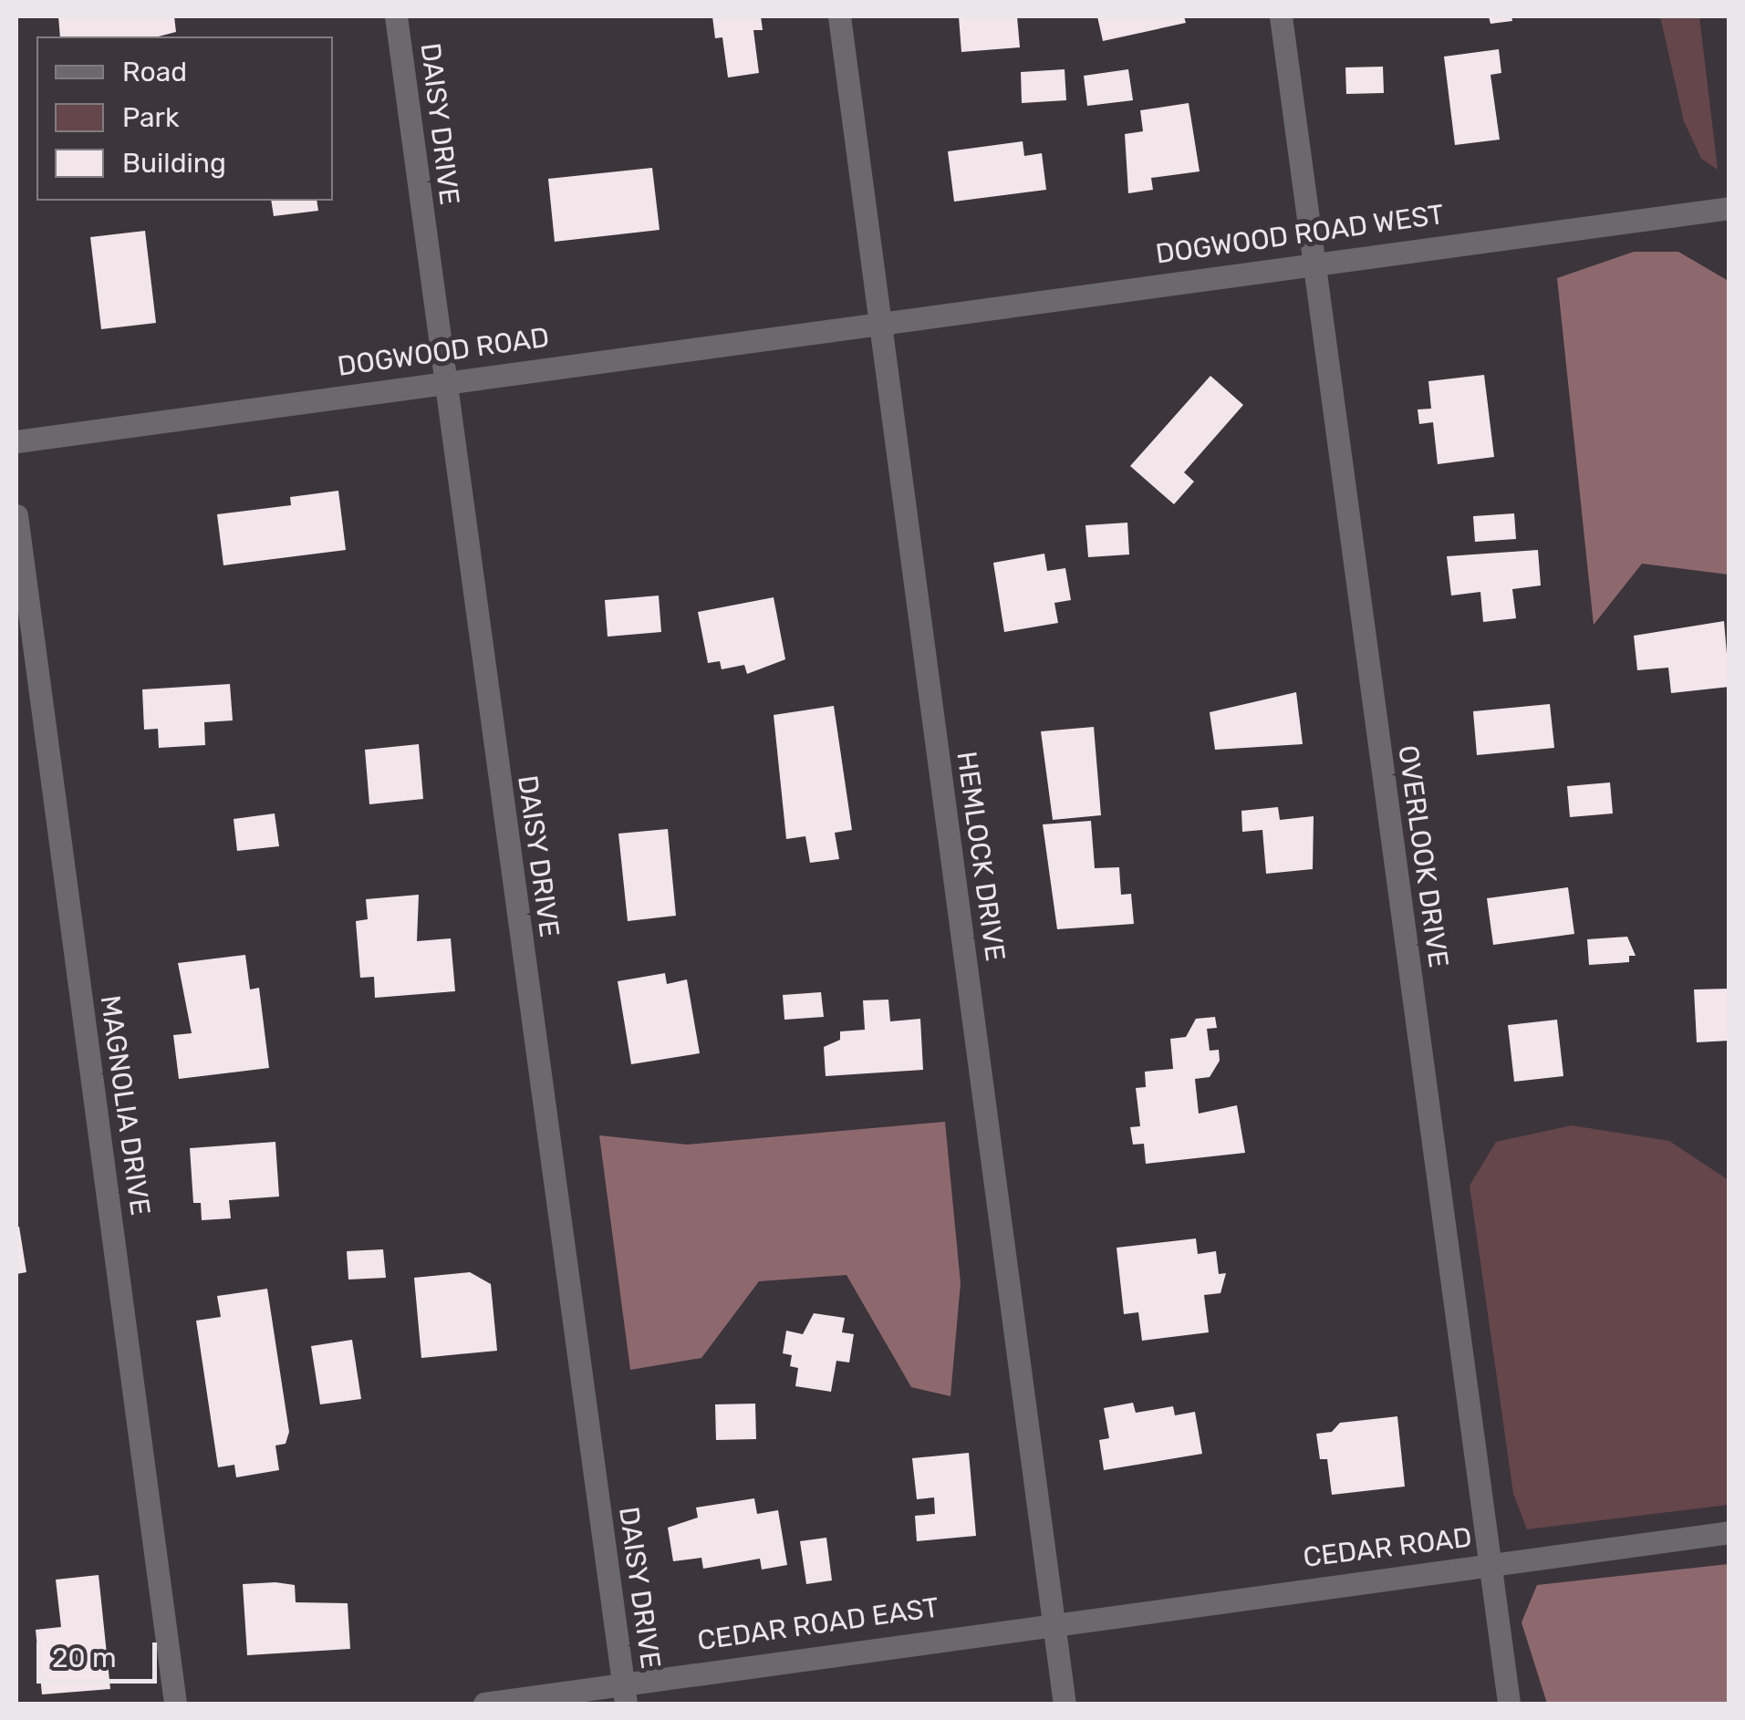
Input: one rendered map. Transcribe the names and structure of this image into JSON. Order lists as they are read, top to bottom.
{
  "streets": {
    "street": [
      "DAISY DRIVE",
      "DOGWOOD ROAD WEST",
      "DOGWOOD ROAD",
      "HEMLOCK DRIVE",
      "OVERLOOK DRIVE",
      "MAGNOLIA DRIVE",
      "CEDAR ROAD",
      "CEDAR ROAD EAST"
    ]
  },
  "crossings": [
    ["DAISY DRIVE", "DOGWOOD ROAD"],
    ["DAISY DRIVE", "CEDAR ROAD EAST"],
    ["DOGWOOD ROAD WEST", "DOGWOOD ROAD"],
    ["DOGWOOD ROAD WEST", "HEMLOCK DRIVE"],
    ["DOGWOOD ROAD WEST", "OVERLOOK DRIVE"],
    ["DOGWOOD ROAD", "HEMLOCK DRIVE"],
    ["HEMLOCK DRIVE", "CEDAR ROAD"],
    ["HEMLOCK DRIVE", "CEDAR ROAD EAST"],
    ["OVERLOOK DRIVE", "CEDAR ROAD"],
    ["CEDAR ROAD", "CEDAR ROAD EAST"]
  ],
  "legend": ["Road", "Park", "Building"],
  "scale_bar": "20 m"
}
